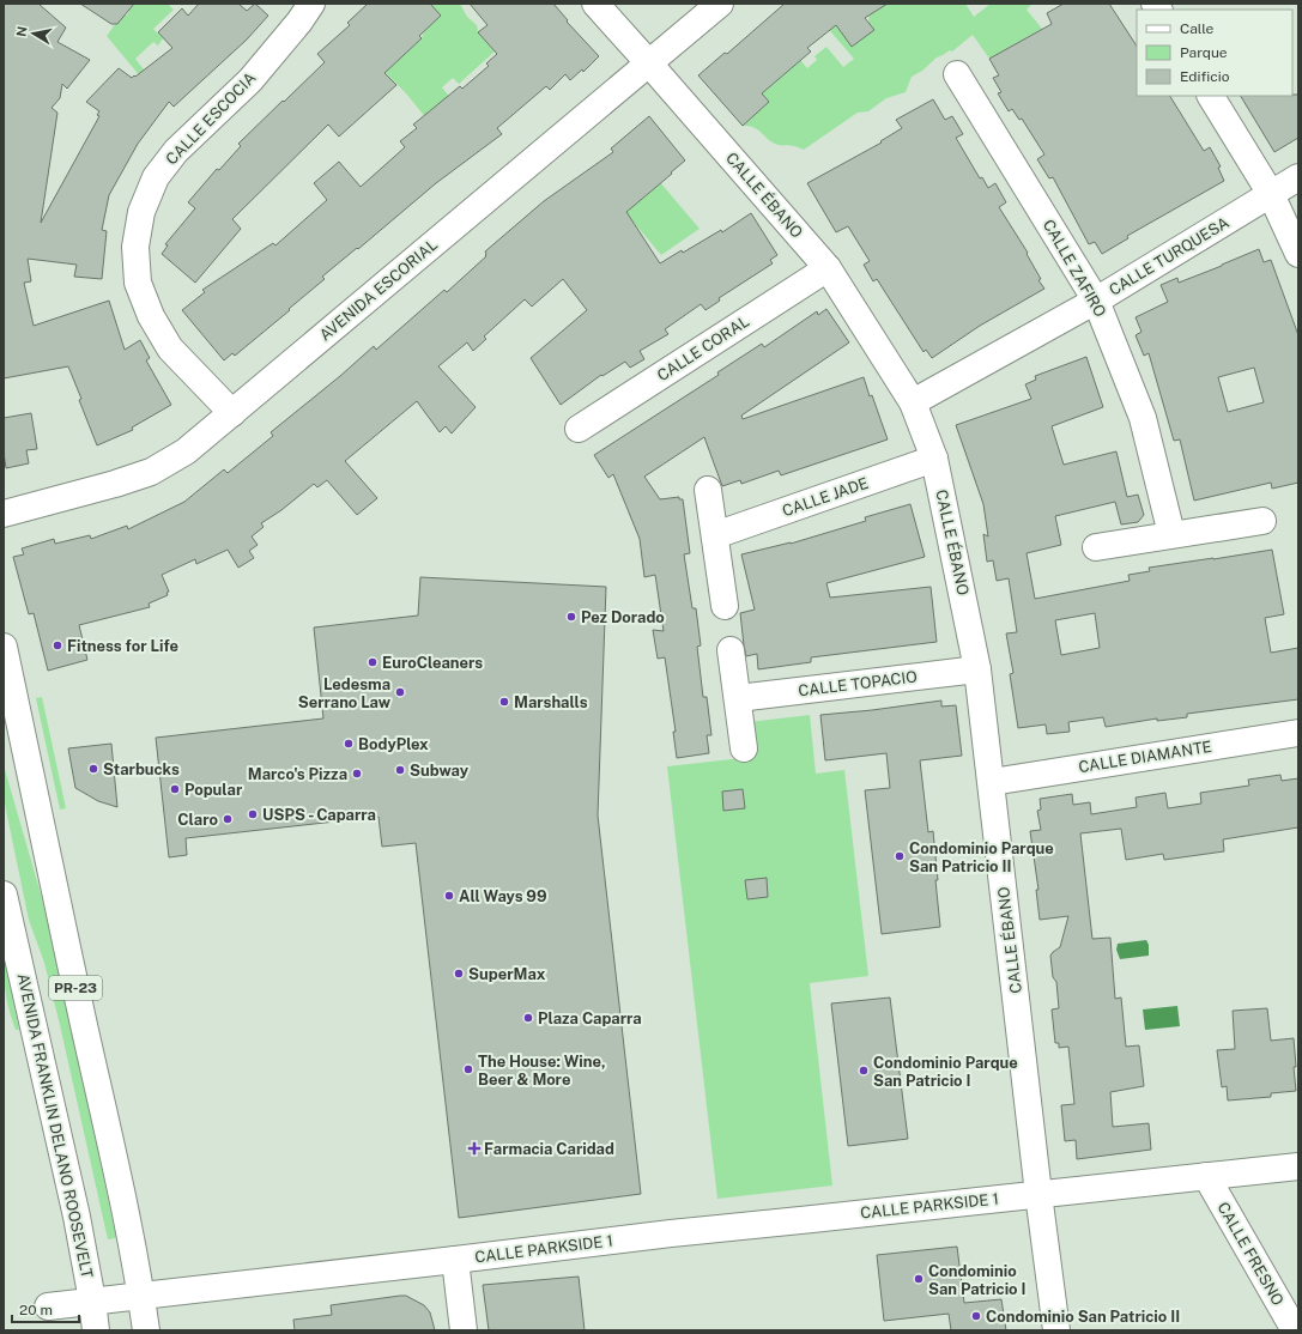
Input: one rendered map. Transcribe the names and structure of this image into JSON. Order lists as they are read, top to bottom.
{
  "streets": {
    "street": [
      "CALLE ESCOCIA",
      "CALLE ÉBANO",
      "CALLE TURQUESA",
      "CALLE ZAFIRO",
      "AVENIDA ESCORIAL",
      "CALLE CORAL",
      "CALLE JADE",
      "CALLE TOPACIO",
      "CALLE DIAMANTE",
      "PR-23",
      "AVENIDA FRANKLIN DELANO ROOSEVELT",
      "CALLE PARKSIDE 1",
      "CALLE FRESNO"
    ]
  },
  "crossings": [
    ["CALLE ESCOCIA", "AVENIDA ESCORIAL"],
    ["CALLE ÉBANO", "CALLE TURQUESA"],
    ["CALLE ÉBANO", "AVENIDA ESCORIAL"],
    ["CALLE ÉBANO", "CALLE CORAL"],
    ["CALLE ÉBANO", "CALLE JADE"],
    ["CALLE ÉBANO", "CALLE TOPACIO"],
    ["CALLE ÉBANO", "CALLE DIAMANTE"],
    ["CALLE ÉBANO", "CALLE PARKSIDE 1"],
    ["CALLE TURQUESA", "CALLE ZAFIRO"],
    ["PR-23", "CALLE PARKSIDE 1"],
    ["AVENIDA FRANKLIN DELANO ROOSEVELT", "CALLE PARKSIDE 1"],
    ["CALLE PARKSIDE 1", "CALLE FRESNO"]
  ],
  "places": {
    "other": [
      "Pez Dorado",
      "Fitness for Life",
      "EuroCleaners",
      "Ledesma Serrano Law",
      "Marshalls",
      "BodyPlex",
      "Starbucks",
      "Subway",
      "Marco's Pizza",
      "Popular",
      "USPS - Caparra",
      "Claro",
      "Condominio Parque San Patricio II",
      "All Ways 99",
      "SuperMax",
      "Plaza Caparra",
      "The House: Wine, Beer & More",
      "Condominio Parque San Patricio I",
      "Condominio San Patricio I",
      "Condominio San Patricio II"
    ],
    "health": ["Farmacia Caridad"]
  },
  "legend": ["Calle", "Parque", "Edificio"],
  "scale_bar": "20 m",
  "north": "left"
}
